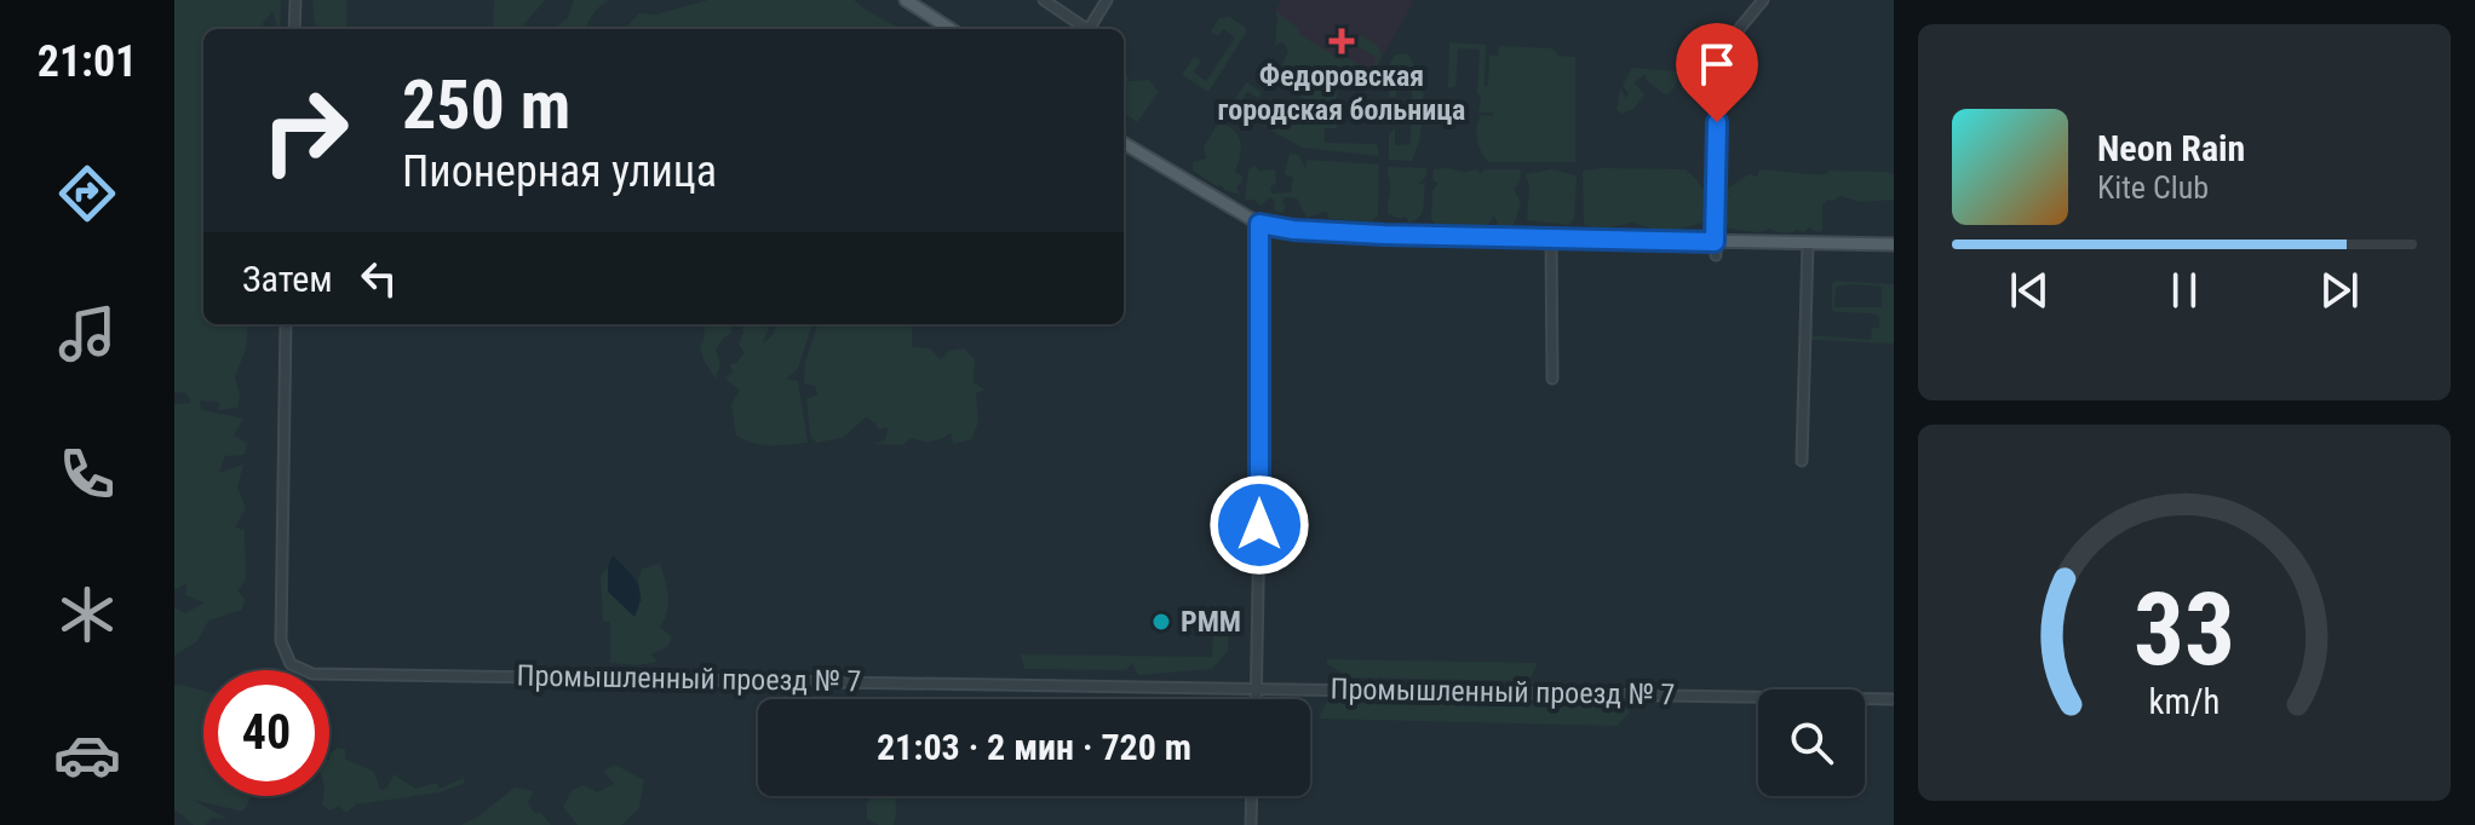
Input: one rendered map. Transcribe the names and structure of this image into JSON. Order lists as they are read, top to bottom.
{
  "streets": {
    "street": ["Промышленный проезд № 7"]
  },
  "places": {
    "health": ["Федоровская городская больница"],
    "other": ["РММ"]
  },
  "page": {
    "tabs": "21:01",
    "turn": ["250 m", "Пионерная улица"],
    "song": ["Neon Rain", "Kite Club"],
    "then": "Затем",
    "limit": "40",
    "trip": "21:03 · 2 мин · 720 m",
    "gauge": ["33", "km/h"]
  }
}
